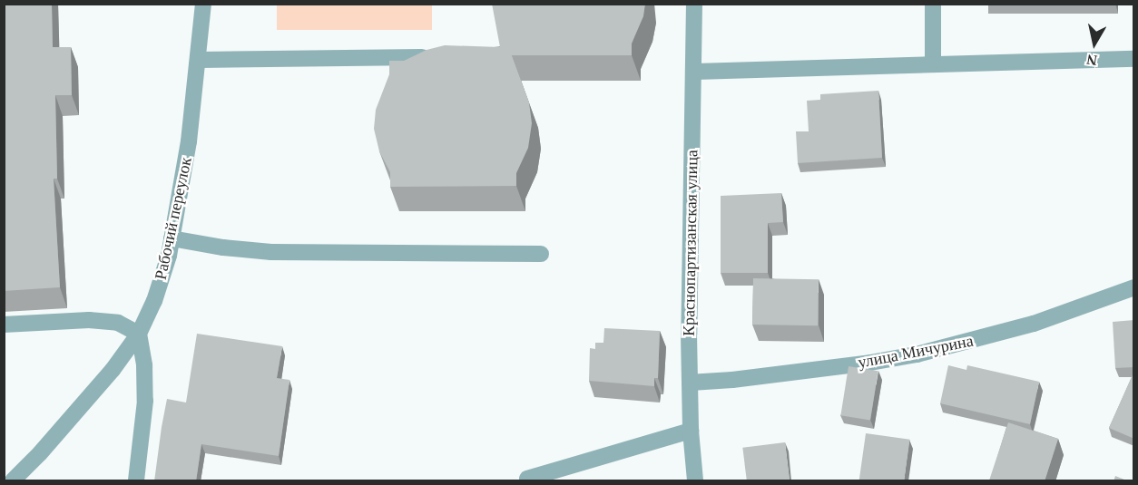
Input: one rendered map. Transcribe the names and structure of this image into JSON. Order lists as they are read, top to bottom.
{
  "streets": {
    "street": ["Рабочий переулок", "Краснопартизанская улица", "улица Мичурина"]
  },
  "crossings": [
    ["Краснопартизанская улица", "улица Мичурина"]
  ],
  "north": "bottom"
}
